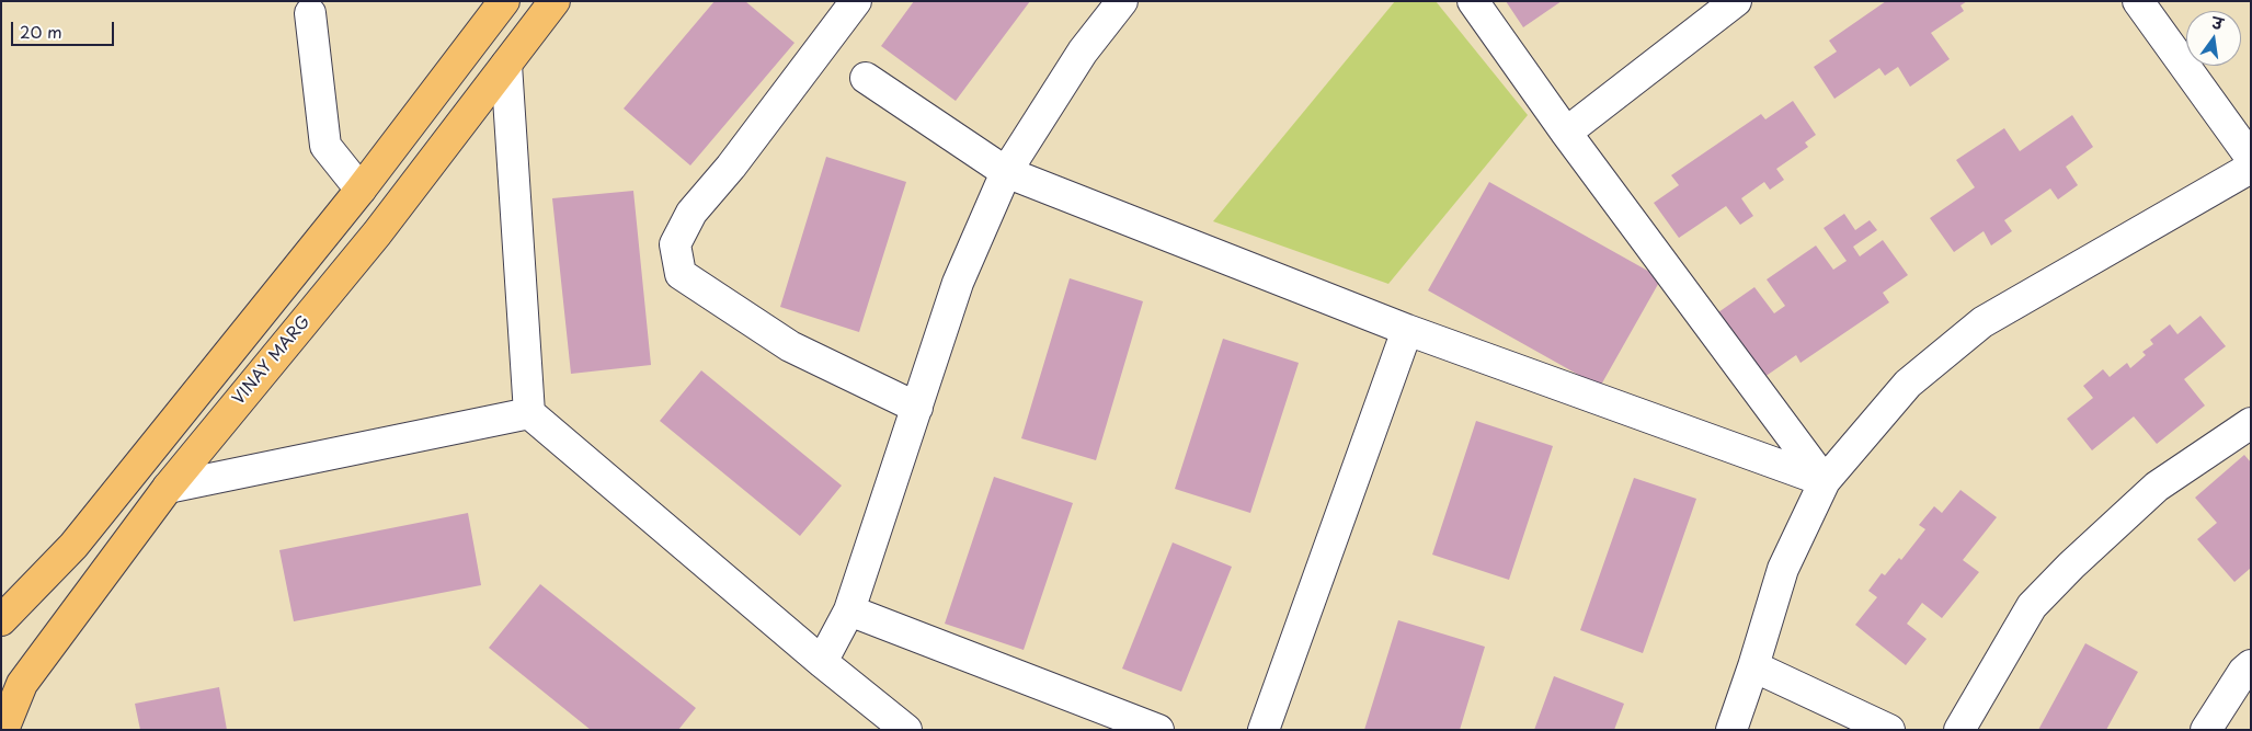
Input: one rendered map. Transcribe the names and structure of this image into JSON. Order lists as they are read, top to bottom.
{
  "streets": {
    "main road": ["VINAY MARG"]
  },
  "scale_bar": "20 m",
  "north": "top"
}
